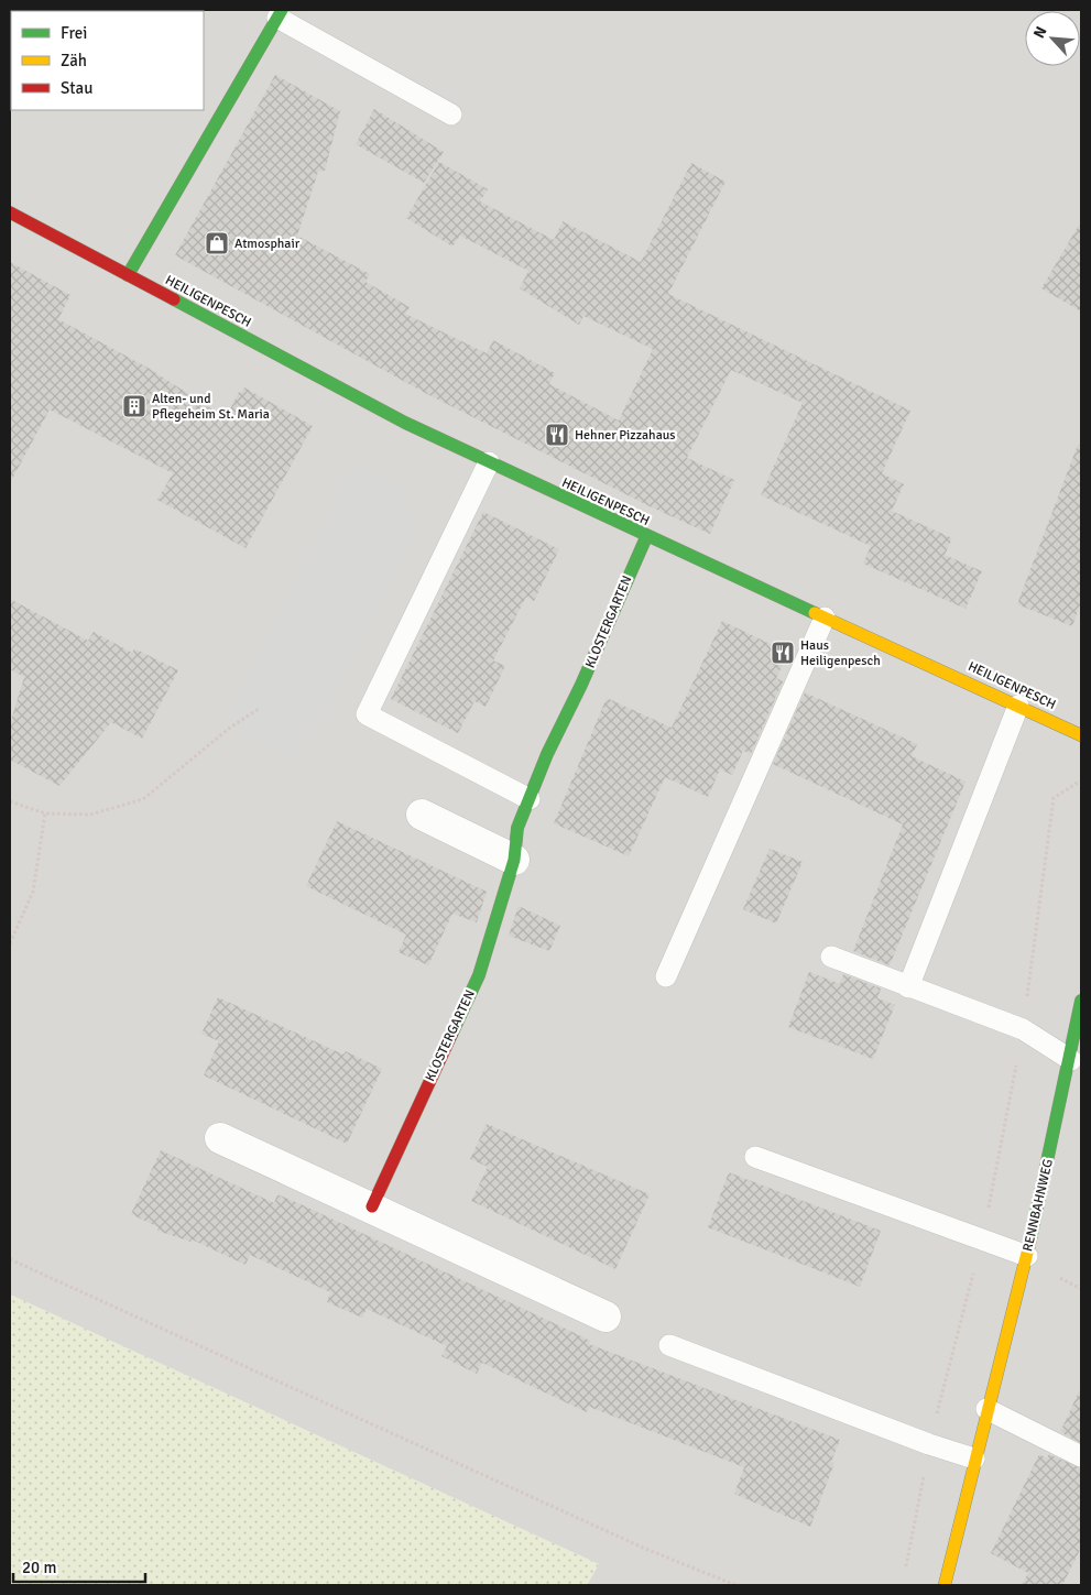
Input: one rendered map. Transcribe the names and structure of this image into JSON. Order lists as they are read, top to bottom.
{
  "streets": {
    "street": ["HEILIGENPESCH", "KLOSTERGARTEN", "RENNBAHNWEG"]
  },
  "crossings": [
    ["HEILIGENPESCH", "KLOSTERGARTEN"]
  ],
  "places": {
    "shop": ["Atmosphair"],
    "building": ["Alten- und Pflegeheim St. Maria"],
    "restaurant": ["Hehner Pizzahaus", "Haus Heiligenpesch"]
  },
  "legend": ["Frei", "Zäh", "Stau"],
  "scale_bar": "20 m",
  "north": "top left"
}
